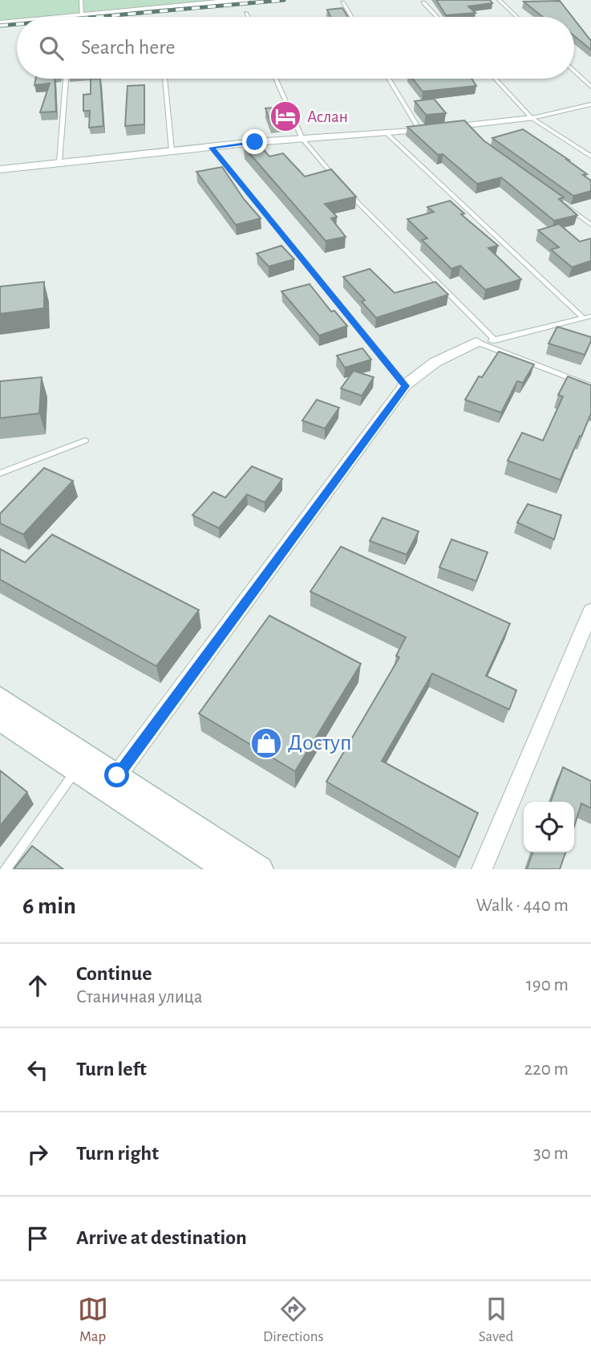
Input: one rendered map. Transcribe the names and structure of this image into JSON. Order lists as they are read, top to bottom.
{
  "places": {
    "hotel": ["Аслан"],
    "shop": ["Доступ"]
  },
  "page": {
    "search": "Search here",
    "heading": ["6 min", "Walk · 440 m"],
    "list": [
      ["Continue", "Станичная улица", "190 m"],
      ["Turn left", "220 m"],
      ["Turn right", "30 m"],
      "Arrive at destination"
    ],
    "nav": ["Map", "Directions", "Saved"]
  }
}
